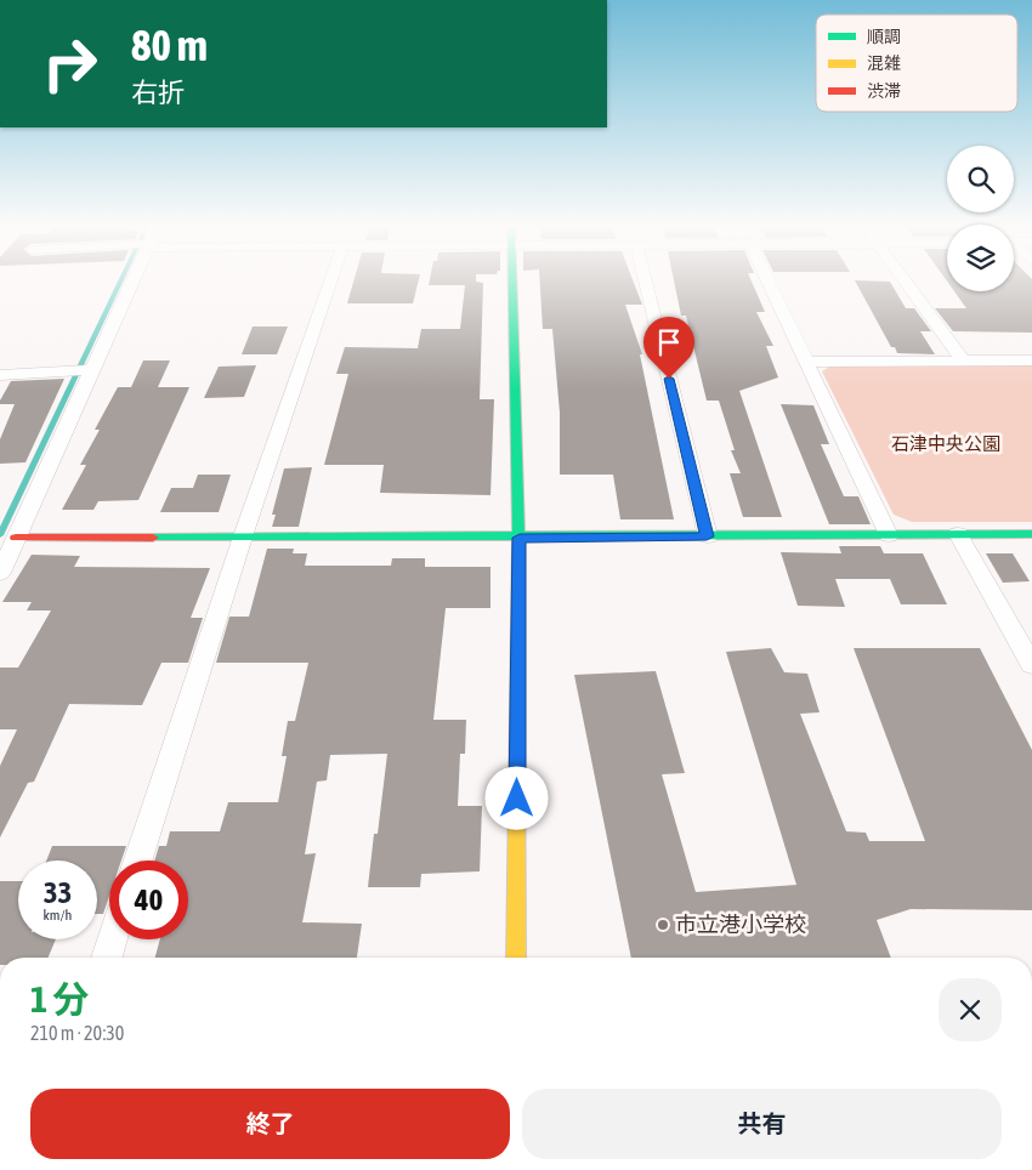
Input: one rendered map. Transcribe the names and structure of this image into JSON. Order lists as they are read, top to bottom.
{
  "parks": ["石津中央公園"],
  "places": ["市立港小学校"],
  "legend": ["順調", "混雑", "渋滞"],
  "page": {
    "turn": ["80 m", "右折"],
    "speed": "33 km/h",
    "limit": "40",
    "heading": ["1 分", "210 m · 20:30"],
    "buttons": ["終了", "共有"]
  }
}
